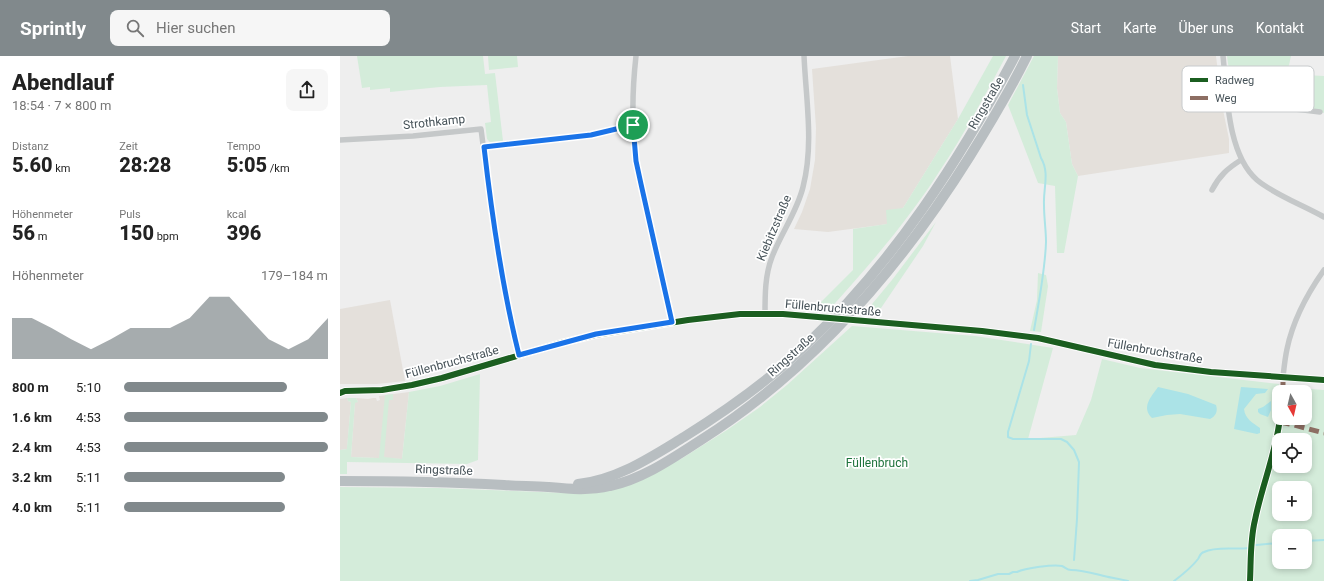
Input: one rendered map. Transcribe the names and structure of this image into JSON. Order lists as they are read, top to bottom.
{
  "streets": {
    "highway": ["Ringstraße"],
    "street": ["Strothkamp", "Kiebitzstraße", "Füllenbruchstraße"]
  },
  "crossings": [
    ["Kiebitzstraße", "Füllenbruchstraße"]
  ],
  "parks": ["Füllenbruch"],
  "legend": ["Radweg", "Weg"],
  "north": "bottom",
  "page": {
    "header": "Sprintly",
    "search": "Hier suchen",
    "nav": [
      "Start",
      "Karte",
      "Über uns",
      "Kontakt"
    ],
    "heading": ["Abendlauf", "18:54 · 7 × 800 m"],
    "stats": [
      ["Distanz", "5.60 km"],
      ["Zeit", "28:28"],
      ["Tempo", "5:05 /km"],
      ["Höhenmeter", "56 m"],
      ["Puls", "150 bpm"],
      ["kcal", "396"]
    ],
    "chart": ["Höhenmeter", "179–184 m"],
    "list": [
      {
        "name": "800 m",
        "note": "5:10"
      },
      {
        "name": "1.6 km",
        "note": "4:53"
      },
      {
        "name": "2.4 km",
        "note": "4:53"
      },
      {
        "name": "3.2 km",
        "note": "5:11"
      },
      {
        "name": "4.0 km",
        "note": "5:11"
      }
    ],
    "map_buttons": ["+", "−"]
  }
}
